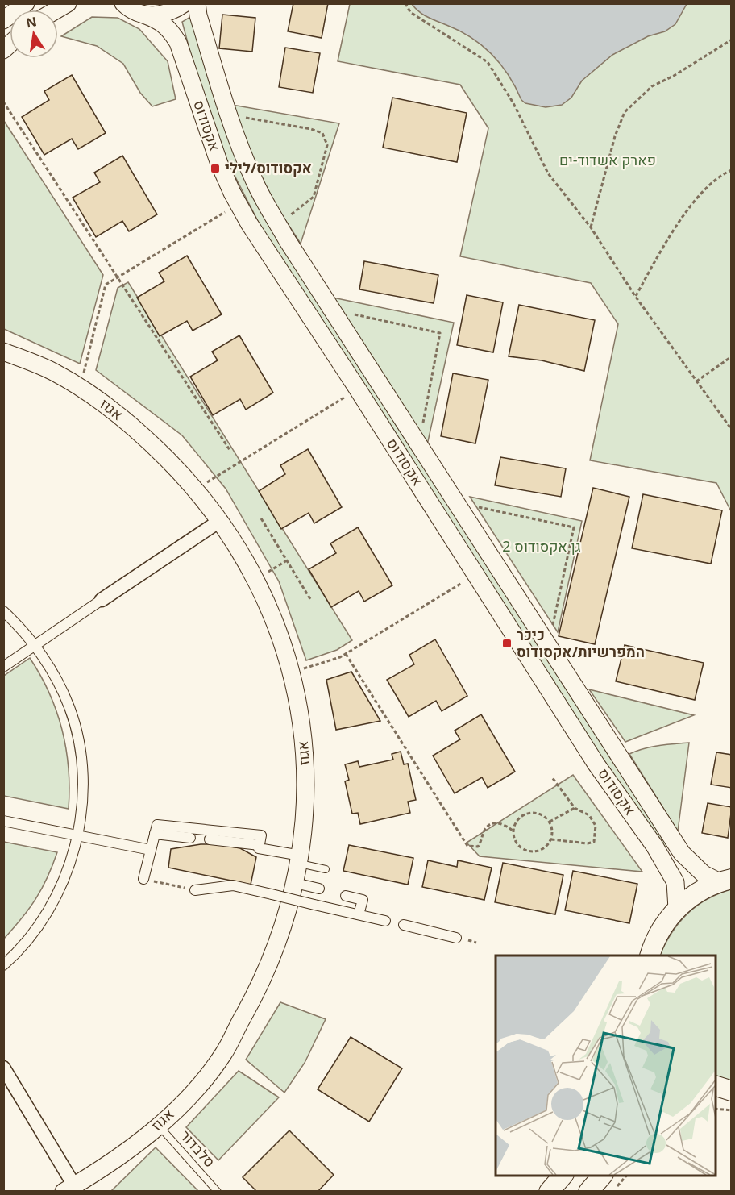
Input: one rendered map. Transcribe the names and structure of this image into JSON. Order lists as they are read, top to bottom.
{
  "streets": {
    "street": ["אקסודוס", "אגוז"],
    "lane": ["סלבדור"]
  },
  "crossings": [
    ["אגוז", "סלבדור"]
  ],
  "parks": ["פארק אשדוד-ים", "גן אקסודוס 2"],
  "places": {
    "transit": ["אקסודוס/לילי", "כיכר המפרשיות/אקסודוס"]
  },
  "north": "top"
}
